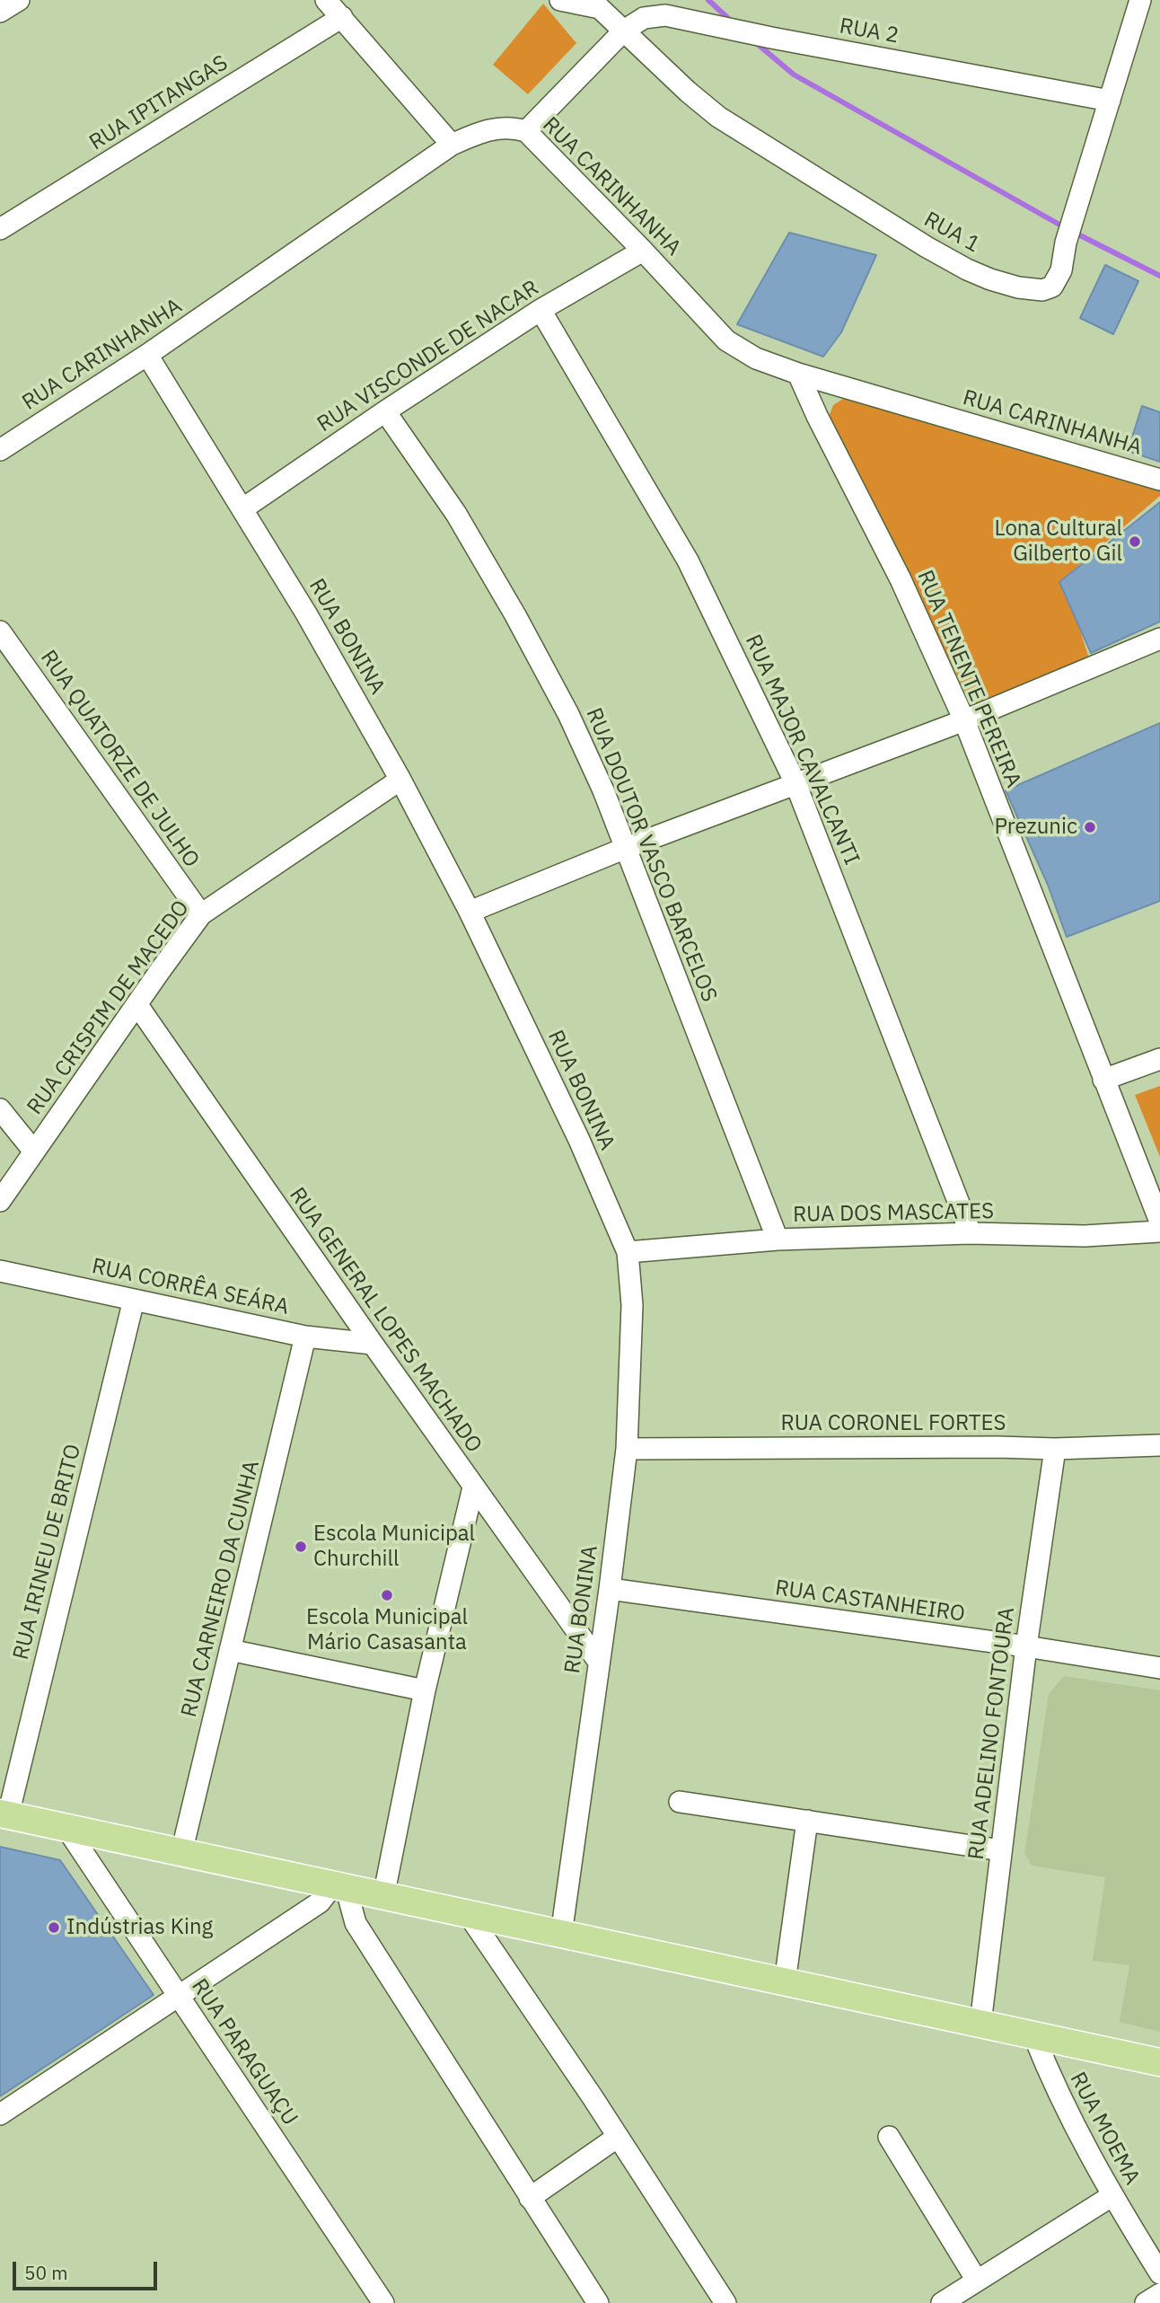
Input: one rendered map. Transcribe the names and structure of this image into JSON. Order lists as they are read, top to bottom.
{
  "streets": {
    "street": [
      "RUA 2",
      "RUA IPITANGAS",
      "RUA CARINHANHA",
      "RUA 1",
      "RUA VISCONDE DE NACAR",
      "RUA BONINA",
      "RUA TENENTE PEREIRA",
      "RUA MAJOR CAVALCANTI",
      "RUA QUATORZE DE JULHO",
      "RUA DOUTOR VASCO BARCELOS",
      "RUA CRISPIM DE MACEDO",
      "RUA DOS MASCATES",
      "RUA CORRÊA SEÁRA",
      "RUA GENERAL LOPES MACHADO",
      "RUA CORONEL FORTES",
      "RUA IRINEU DE BRITO",
      "RUA CARNEIRO DA CUNHA",
      "RUA CASTANHEIRO",
      "RUA ADELINO FONTOURA",
      "RUA PARAGUAÇU",
      "RUA MOEMA"
    ]
  },
  "crossings": [
    ["RUA 2", "RUA CARINHANHA"],
    ["RUA 2", "RUA 1"],
    ["RUA CARINHANHA", "RUA VISCONDE DE NACAR"],
    ["RUA CARINHANHA", "RUA BONINA"],
    ["RUA CARINHANHA", "RUA TENENTE PEREIRA"],
    ["RUA VISCONDE DE NACAR", "RUA BONINA"],
    ["RUA VISCONDE DE NACAR", "RUA MAJOR CAVALCANTI"],
    ["RUA VISCONDE DE NACAR", "RUA DOUTOR VASCO BARCELOS"],
    ["RUA BONINA", "RUA CRISPIM DE MACEDO"],
    ["RUA BONINA", "RUA DOS MASCATES"],
    ["RUA BONINA", "RUA GENERAL LOPES MACHADO"],
    ["RUA BONINA", "RUA CORONEL FORTES"],
    ["RUA BONINA", "RUA CASTANHEIRO"],
    ["RUA MAJOR CAVALCANTI", "RUA DOS MASCATES"],
    ["RUA QUATORZE DE JULHO", "RUA CRISPIM DE MACEDO"],
    ["RUA DOUTOR VASCO BARCELOS", "RUA DOS MASCATES"],
    ["RUA CRISPIM DE MACEDO", "RUA GENERAL LOPES MACHADO"],
    ["RUA CORRÊA SEÁRA", "RUA GENERAL LOPES MACHADO"],
    ["RUA CORRÊA SEÁRA", "RUA IRINEU DE BRITO"],
    ["RUA CORRÊA SEÁRA", "RUA CARNEIRO DA CUNHA"],
    ["RUA CORONEL FORTES", "RUA ADELINO FONTOURA"],
    ["RUA CASTANHEIRO", "RUA ADELINO FONTOURA"]
  ],
  "places": [
    "Lona Cultural Gilberto Gil",
    "Prezunic",
    "Escola Municipal Churchill",
    "Escola Municipal Mário Casasanta",
    "Indústrias King"
  ],
  "scale_bar": "50 m"
}
